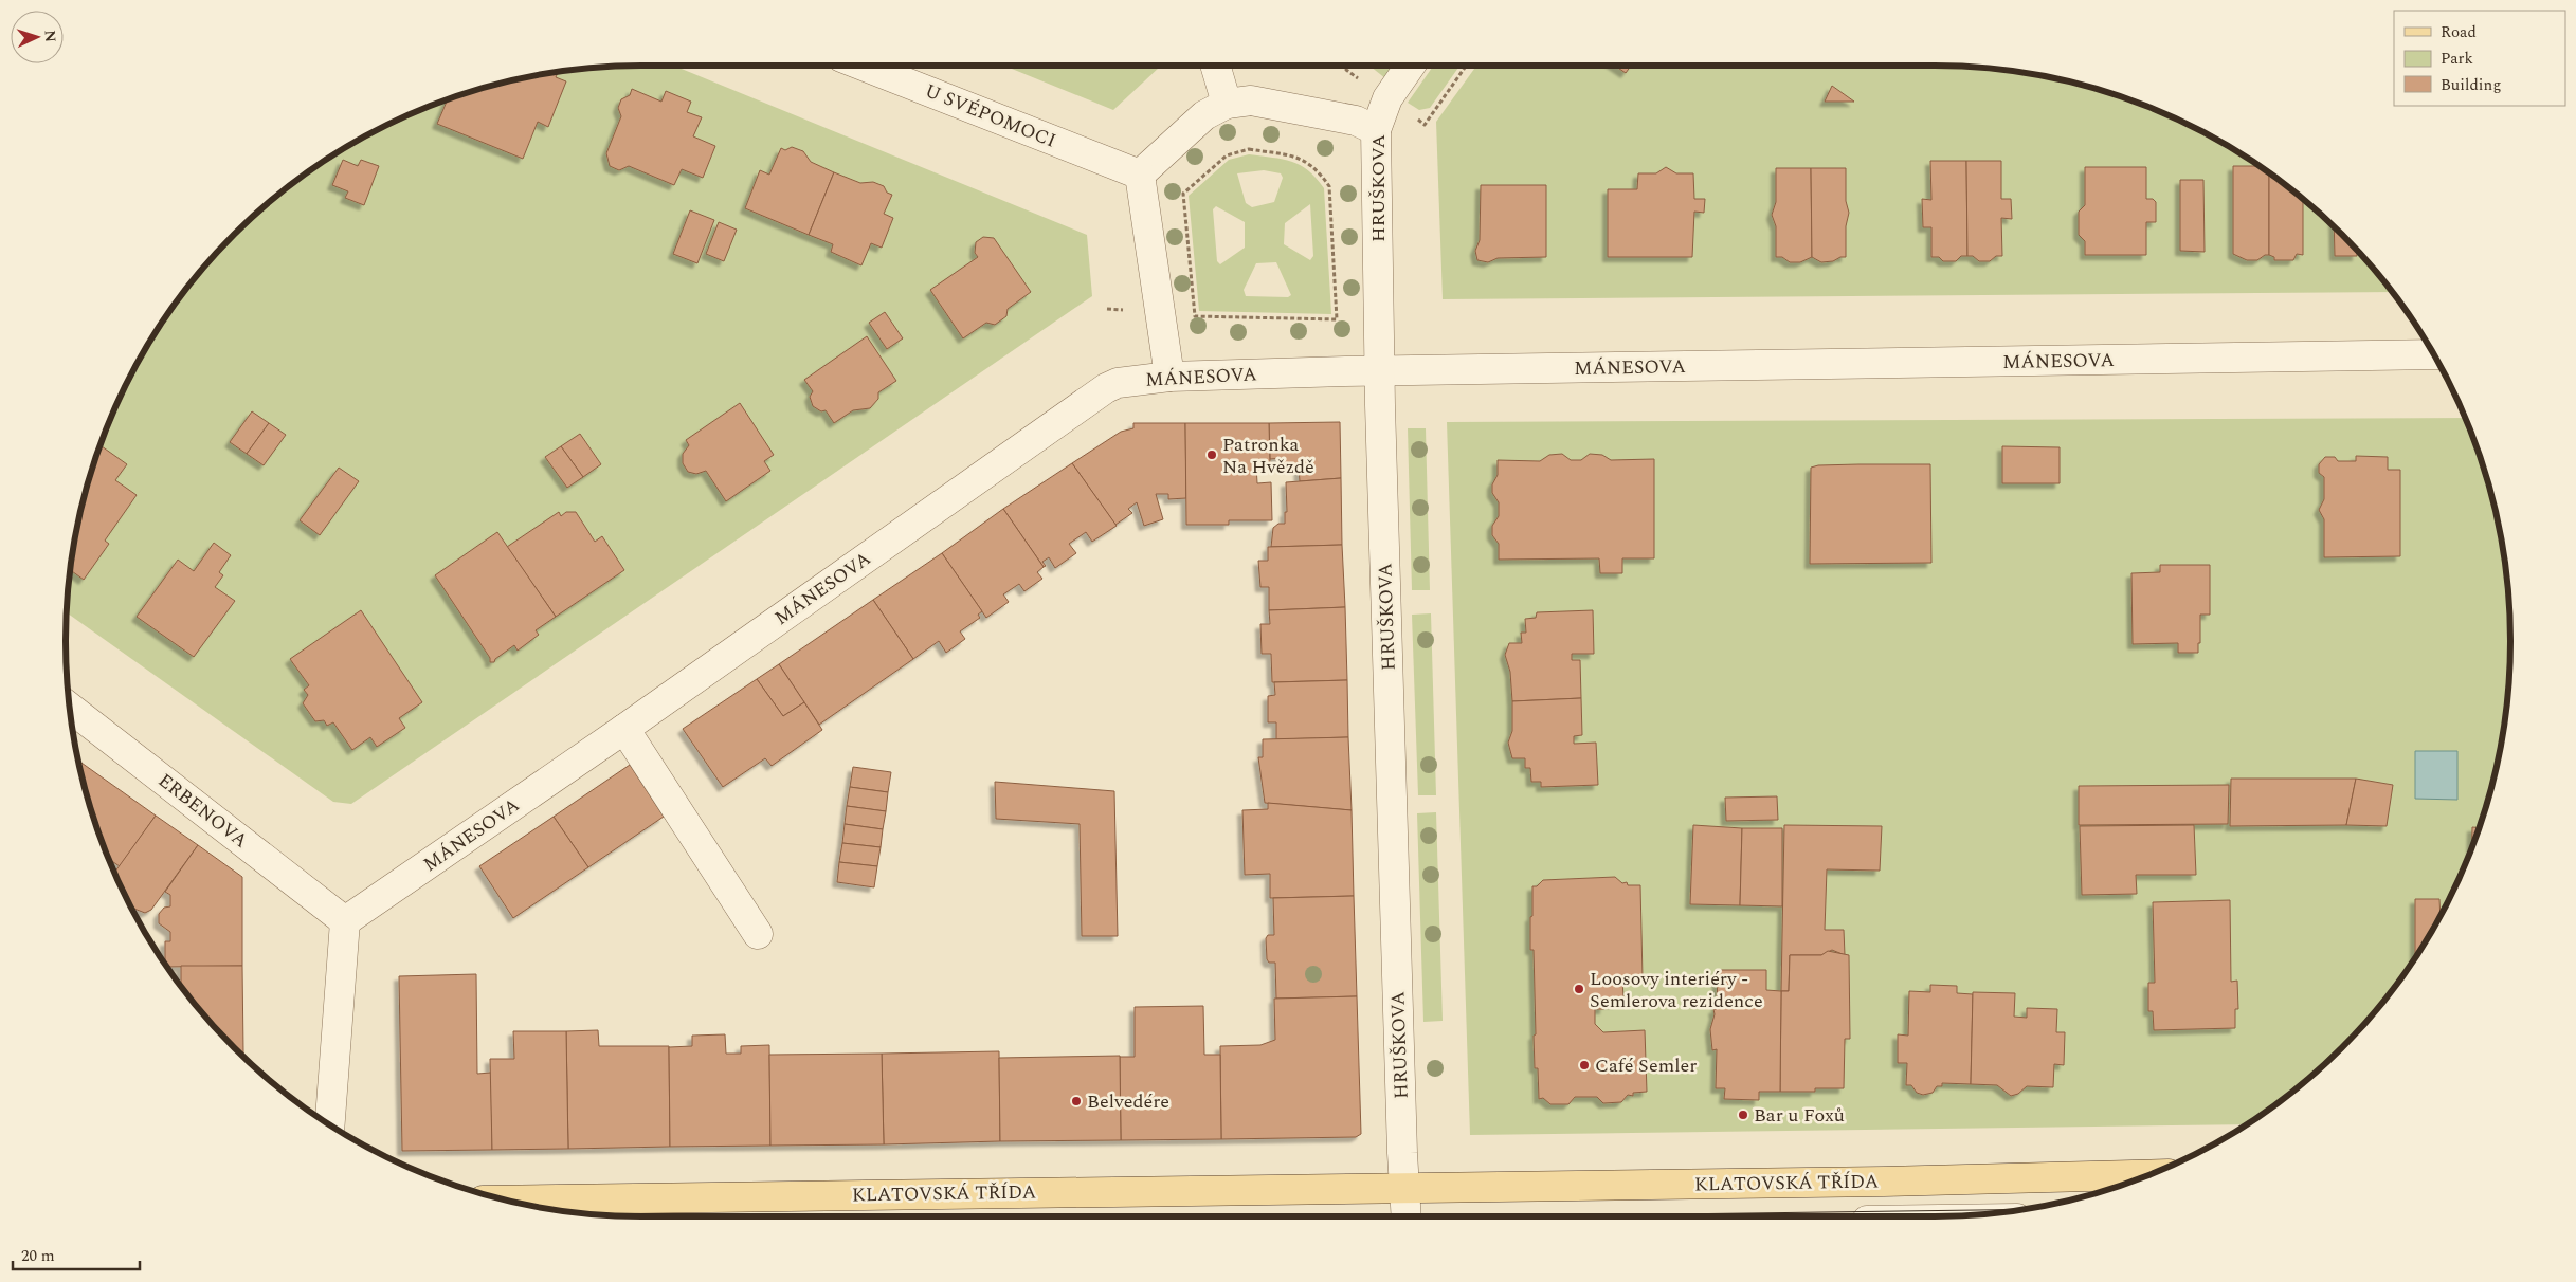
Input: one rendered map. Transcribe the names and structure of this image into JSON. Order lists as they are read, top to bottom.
{
  "streets": {
    "main road": ["KLATOVSKÁ TŘÍDA"],
    "street": [
      "U SVÉPOMOCI",
      "HRUŠKOVA",
      "MÁNESOVA",
      "ERBENOVA"
    ]
  },
  "crossings": [
    ["HRUŠKOVA", "MÁNESOVA"],
    ["HRUŠKOVA", "KLATOVSKÁ TŘÍDA"],
    ["MÁNESOVA", "ERBENOVA"]
  ],
  "places": [
    "Patronka Na Hvězdě",
    "Loosovy interiéry - Semlerova rezidence",
    "Café Semler",
    "Belvedére",
    "Bar u Foxů"
  ],
  "legend": ["Road", "Park", "Building"],
  "scale_bar": "20 m",
  "north": "right"
}
